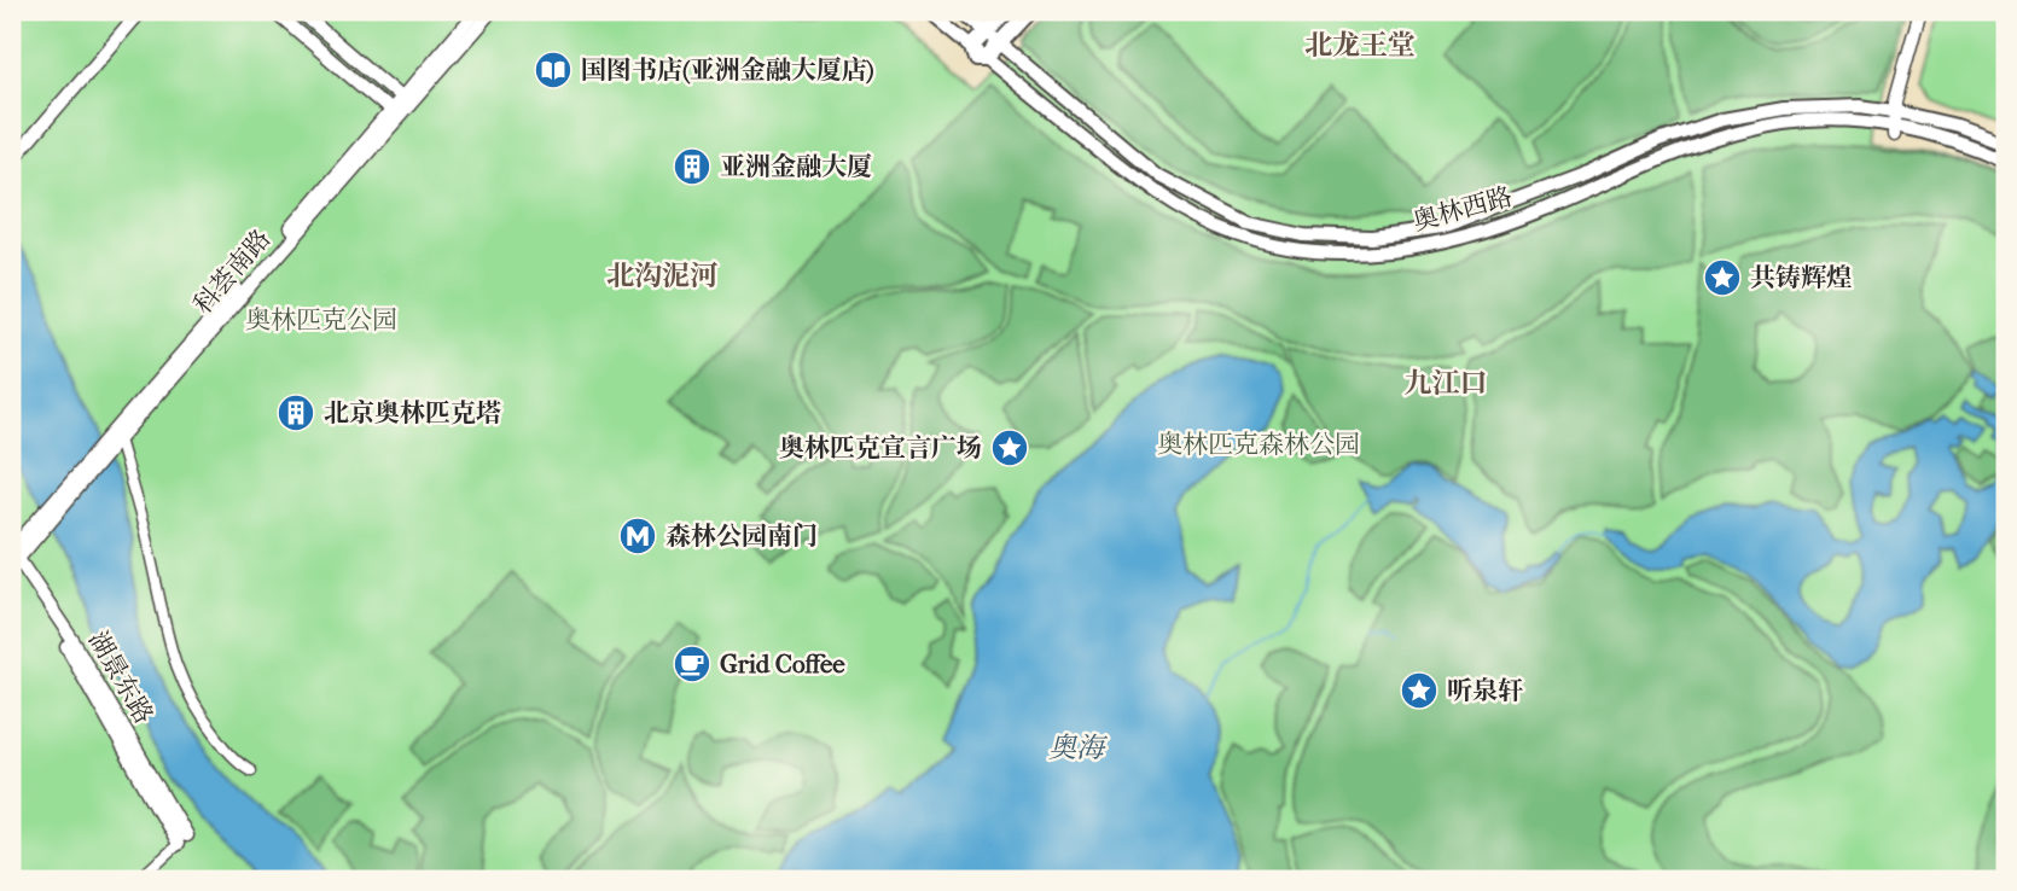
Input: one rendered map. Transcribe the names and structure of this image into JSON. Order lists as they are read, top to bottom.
{
  "streets": {
    "main road": ["奥林西路"],
    "street": ["科荟南路", "湖景东路"]
  },
  "crossings": [
    ["科荟南路", "湖景东路"]
  ],
  "districts": ["北龙王堂", "北沟泥河", "九江口"],
  "water": ["奥海"],
  "parks": ["奥林匹克公园", "奥林匹克森林公园"],
  "places": {
    "library": ["国图书店(亚洲金融大厦店)"],
    "building": ["亚洲金融大厦", "北京奥林匹克塔"],
    "place": ["共铸辉煌", "奥林匹克宣言广场", "听泉轩"],
    "metro station": ["森林公园南门"],
    "cafe": ["Grid Coffee"]
  }
}
